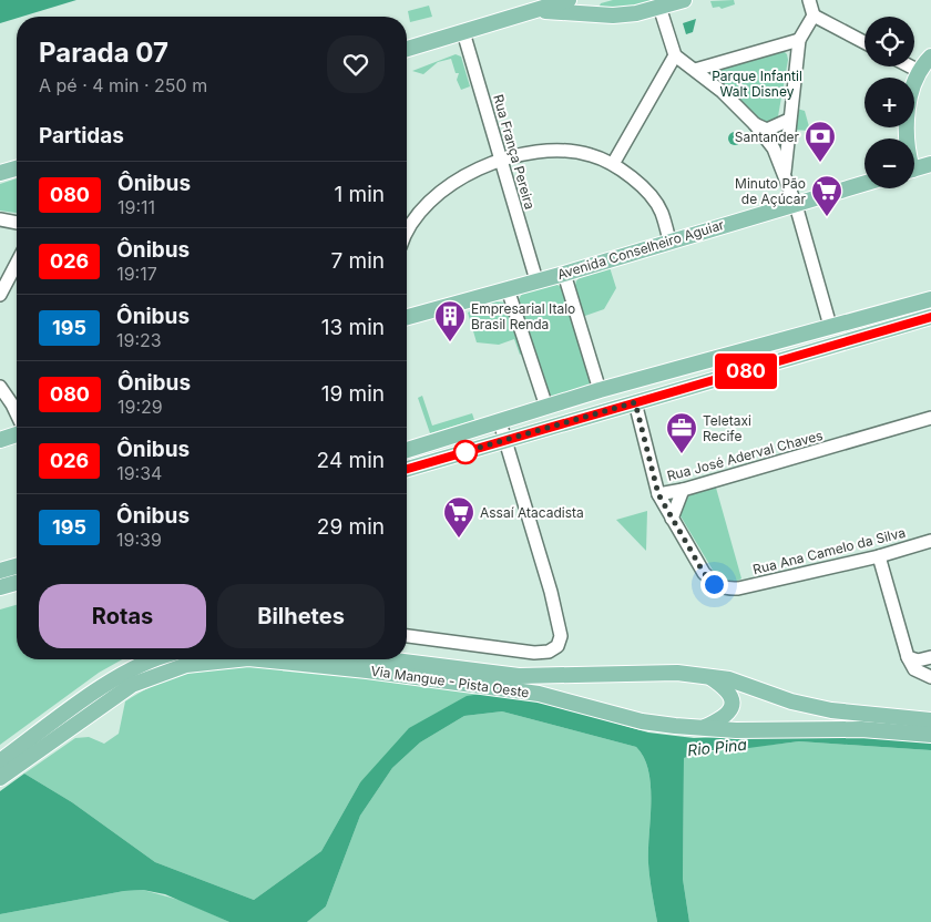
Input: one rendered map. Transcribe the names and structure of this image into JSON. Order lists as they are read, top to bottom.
{
  "streets": {
    "main road": ["Avenida Conselheiro Aguiar", "Via Mangue - Pista Oeste"],
    "street": ["Rua França Pereira", "Rua José Aderval Chaves", "Rua Ana Camelo da Silva"]
  },
  "crossings": [
    ["Rua França Pereira", "Avenida Conselheiro Aguiar"],
    ["Rua José Aderval Chaves", "Rua Ana Camelo da Silva"]
  ],
  "water": ["Rio Pina"],
  "parks": ["Parque Infantil Walt Disney"],
  "places": {
    "bank": ["Santander"],
    "supermarket": ["Minuto Pão de Açúcar", "Assaí Atacadista"],
    "building": ["Empresarial Italo Brasil Renda"],
    "office": ["Teletaxi Recife"]
  },
  "lines": ["bus line 080"],
  "page": {
    "on_map": "080",
    "map_buttons": ["+", "−"],
    "heading": [
      ["Parada 07", "A pé · 4 min · 250 m"],
      "Partidas"
    ],
    "list": [
      {
        "mark": "080",
        "name": "Ônibus",
        "note": "19:11",
        "value": "1 min"
      },
      {
        "mark": "026",
        "name": "Ônibus",
        "note": "19:17",
        "value": "7 min"
      },
      {
        "mark": "195",
        "name": "Ônibus",
        "note": "19:23",
        "value": "13 min"
      },
      {
        "mark": "080",
        "name": "Ônibus",
        "note": "19:29",
        "value": "19 min"
      },
      {
        "mark": "026",
        "name": "Ônibus",
        "note": "19:34",
        "value": "24 min"
      },
      {
        "mark": "195",
        "name": "Ônibus",
        "note": "19:39",
        "value": "29 min"
      }
    ],
    "buttons": ["Rotas", "Bilhetes"]
  }
}
